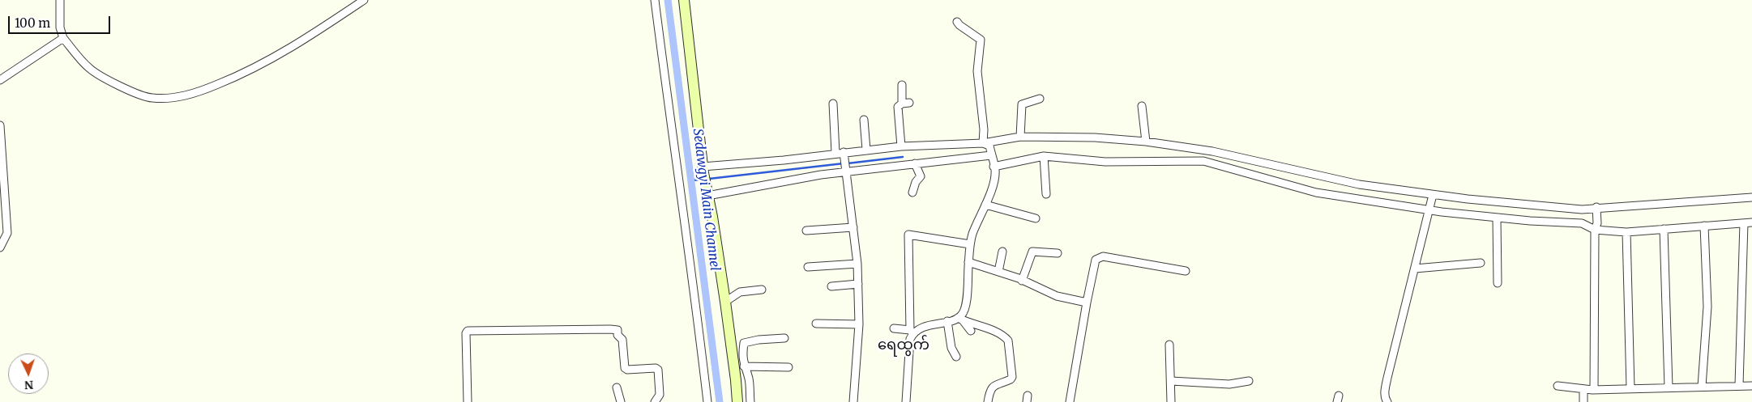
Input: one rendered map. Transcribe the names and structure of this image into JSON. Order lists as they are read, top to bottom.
{
  "districts": ["ရေထွက်"],
  "water": ["Sedawgyi Main Channel"],
  "scale_bar": "100 m",
  "north": "bottom"
}
